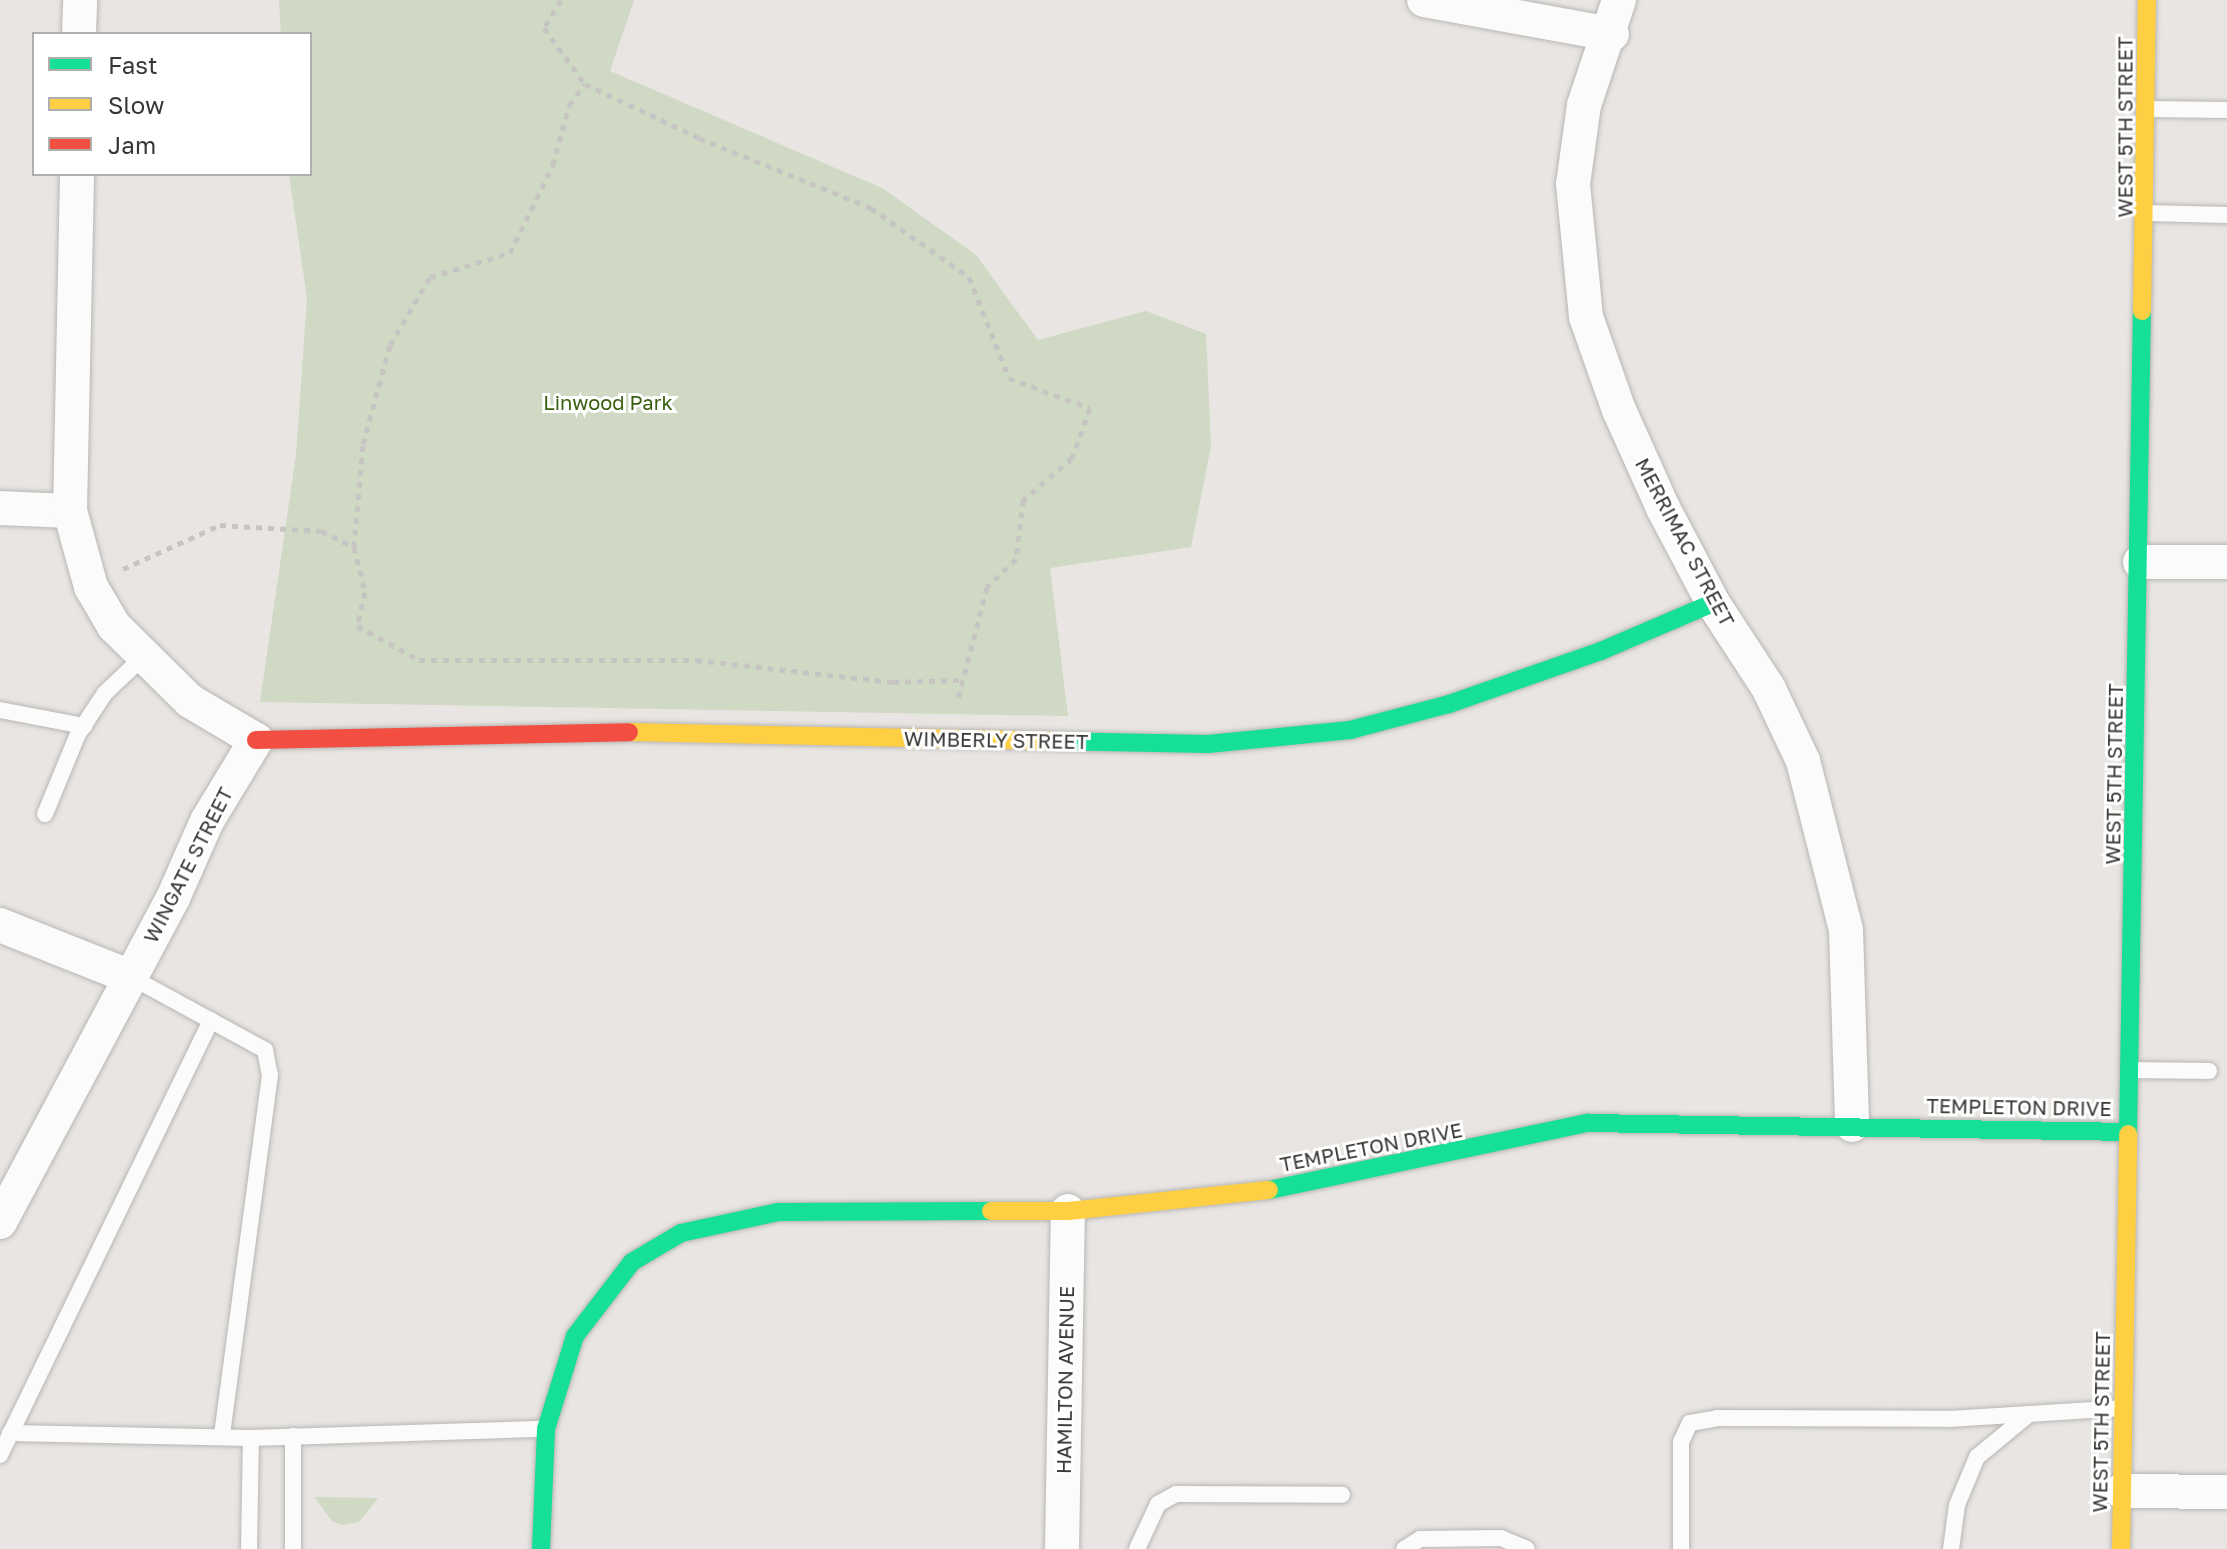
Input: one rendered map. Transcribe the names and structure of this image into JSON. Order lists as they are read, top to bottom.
{
  "streets": {
    "street": [
      "WEST 5TH STREET",
      "MERRIMAC STREET",
      "WIMBERLY STREET",
      "WINGATE STREET",
      "TEMPLETON DRIVE",
      "HAMILTON AVENUE"
    ]
  },
  "crossings": [
    ["WEST 5TH STREET", "TEMPLETON DRIVE"],
    ["MERRIMAC STREET", "WIMBERLY STREET"],
    ["MERRIMAC STREET", "TEMPLETON DRIVE"],
    ["WIMBERLY STREET", "WINGATE STREET"],
    ["TEMPLETON DRIVE", "HAMILTON AVENUE"]
  ],
  "parks": ["Linwood Park"],
  "legend": ["Fast", "Slow", "Jam"]
}
